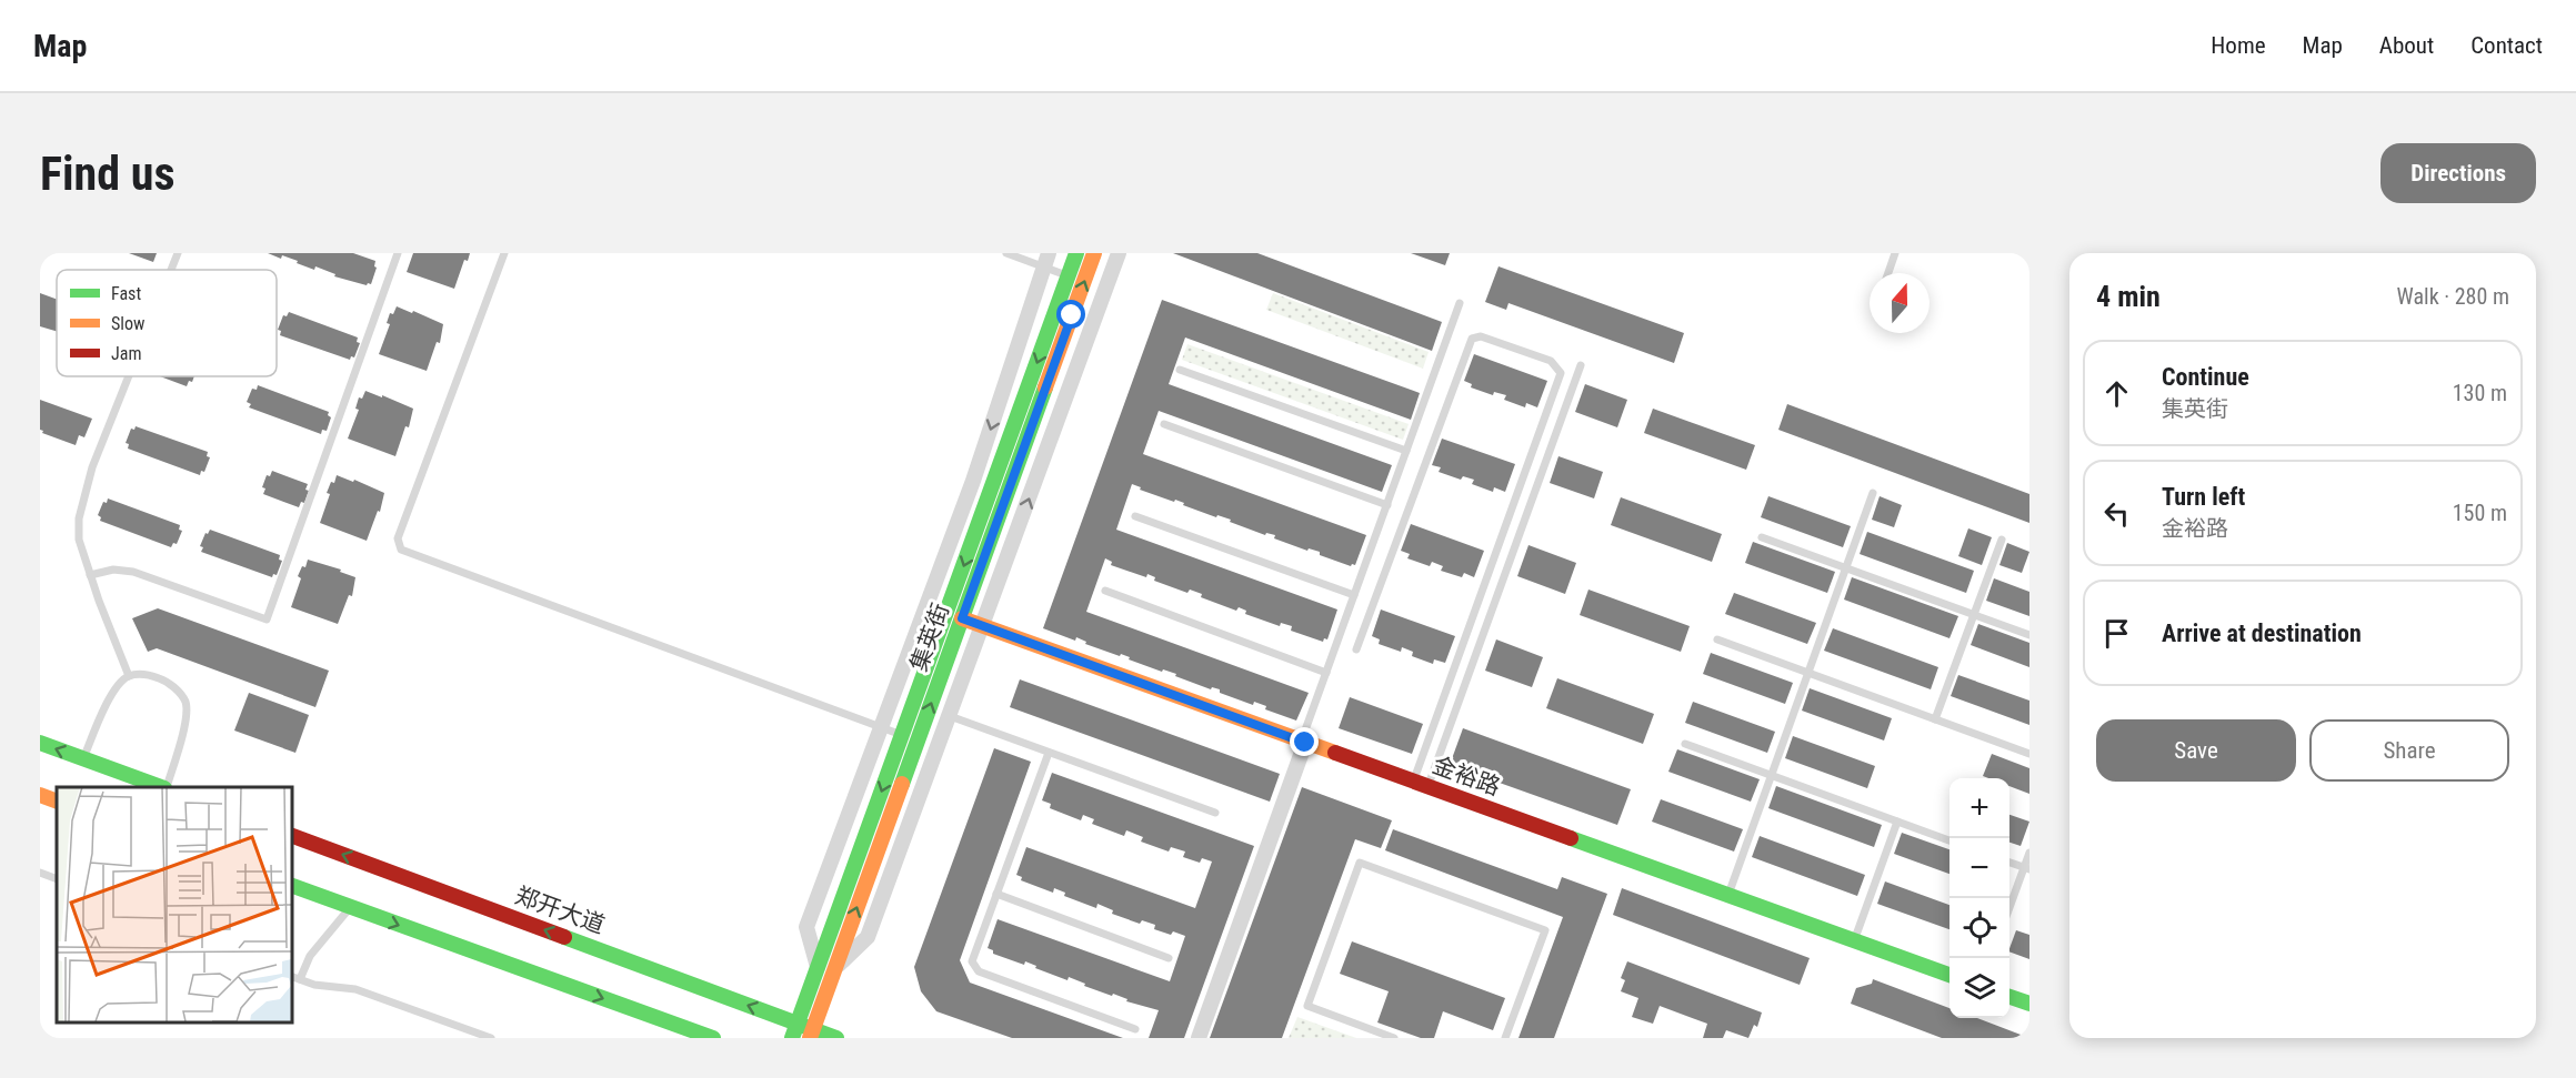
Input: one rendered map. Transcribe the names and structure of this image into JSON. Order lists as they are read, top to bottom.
{
  "streets": {
    "main road": ["集英街", "金裕路", "郑开大道"]
  },
  "crossings": [
    ["集英街", "金裕路"],
    ["集英街", "郑开大道"]
  ],
  "legend": ["Fast", "Slow", "Jam"],
  "north": "top",
  "page": {
    "header": "Map",
    "nav": [
      "Home",
      "Map",
      "About",
      "Contact"
    ],
    "buttons": [
      "Directions",
      ["Save", "Share"]
    ],
    "title": "Find us",
    "heading": ["4 min", "Walk · 280 m"],
    "list": [
      ["Continue", "集英街", "130 m"],
      ["Turn left", "金裕路", "150 m"],
      "Arrive at destination"
    ],
    "map_buttons": ["+", "−"]
  }
}
